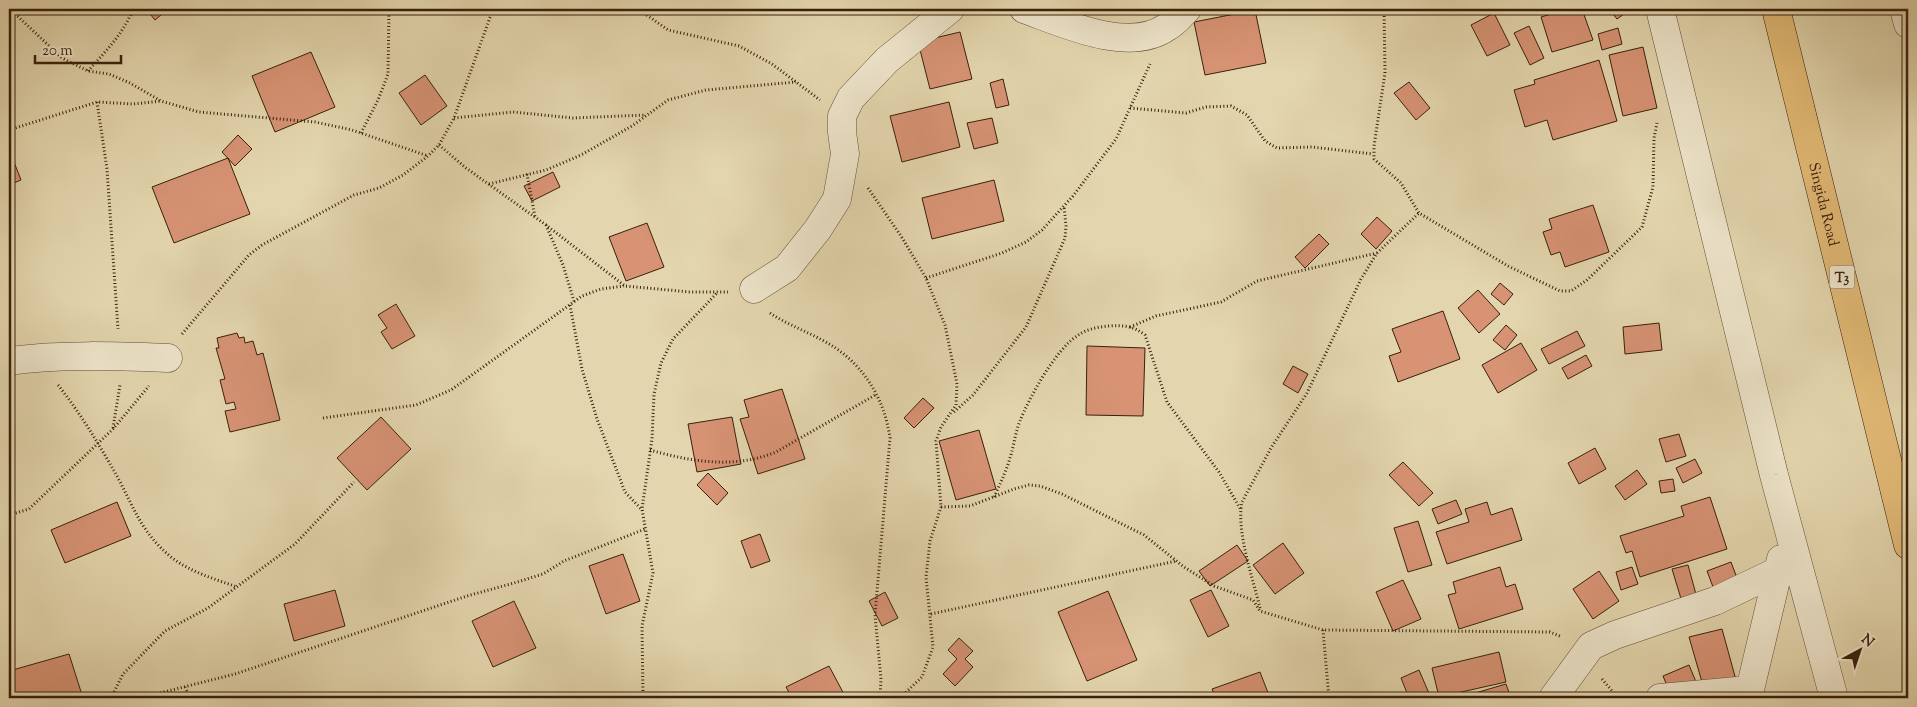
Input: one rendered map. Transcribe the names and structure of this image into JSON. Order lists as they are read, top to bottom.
{
  "streets": {
    "highway": ["Singida Road", "T3"]
  },
  "scale_bar": "20 m",
  "north": "top right"
}
